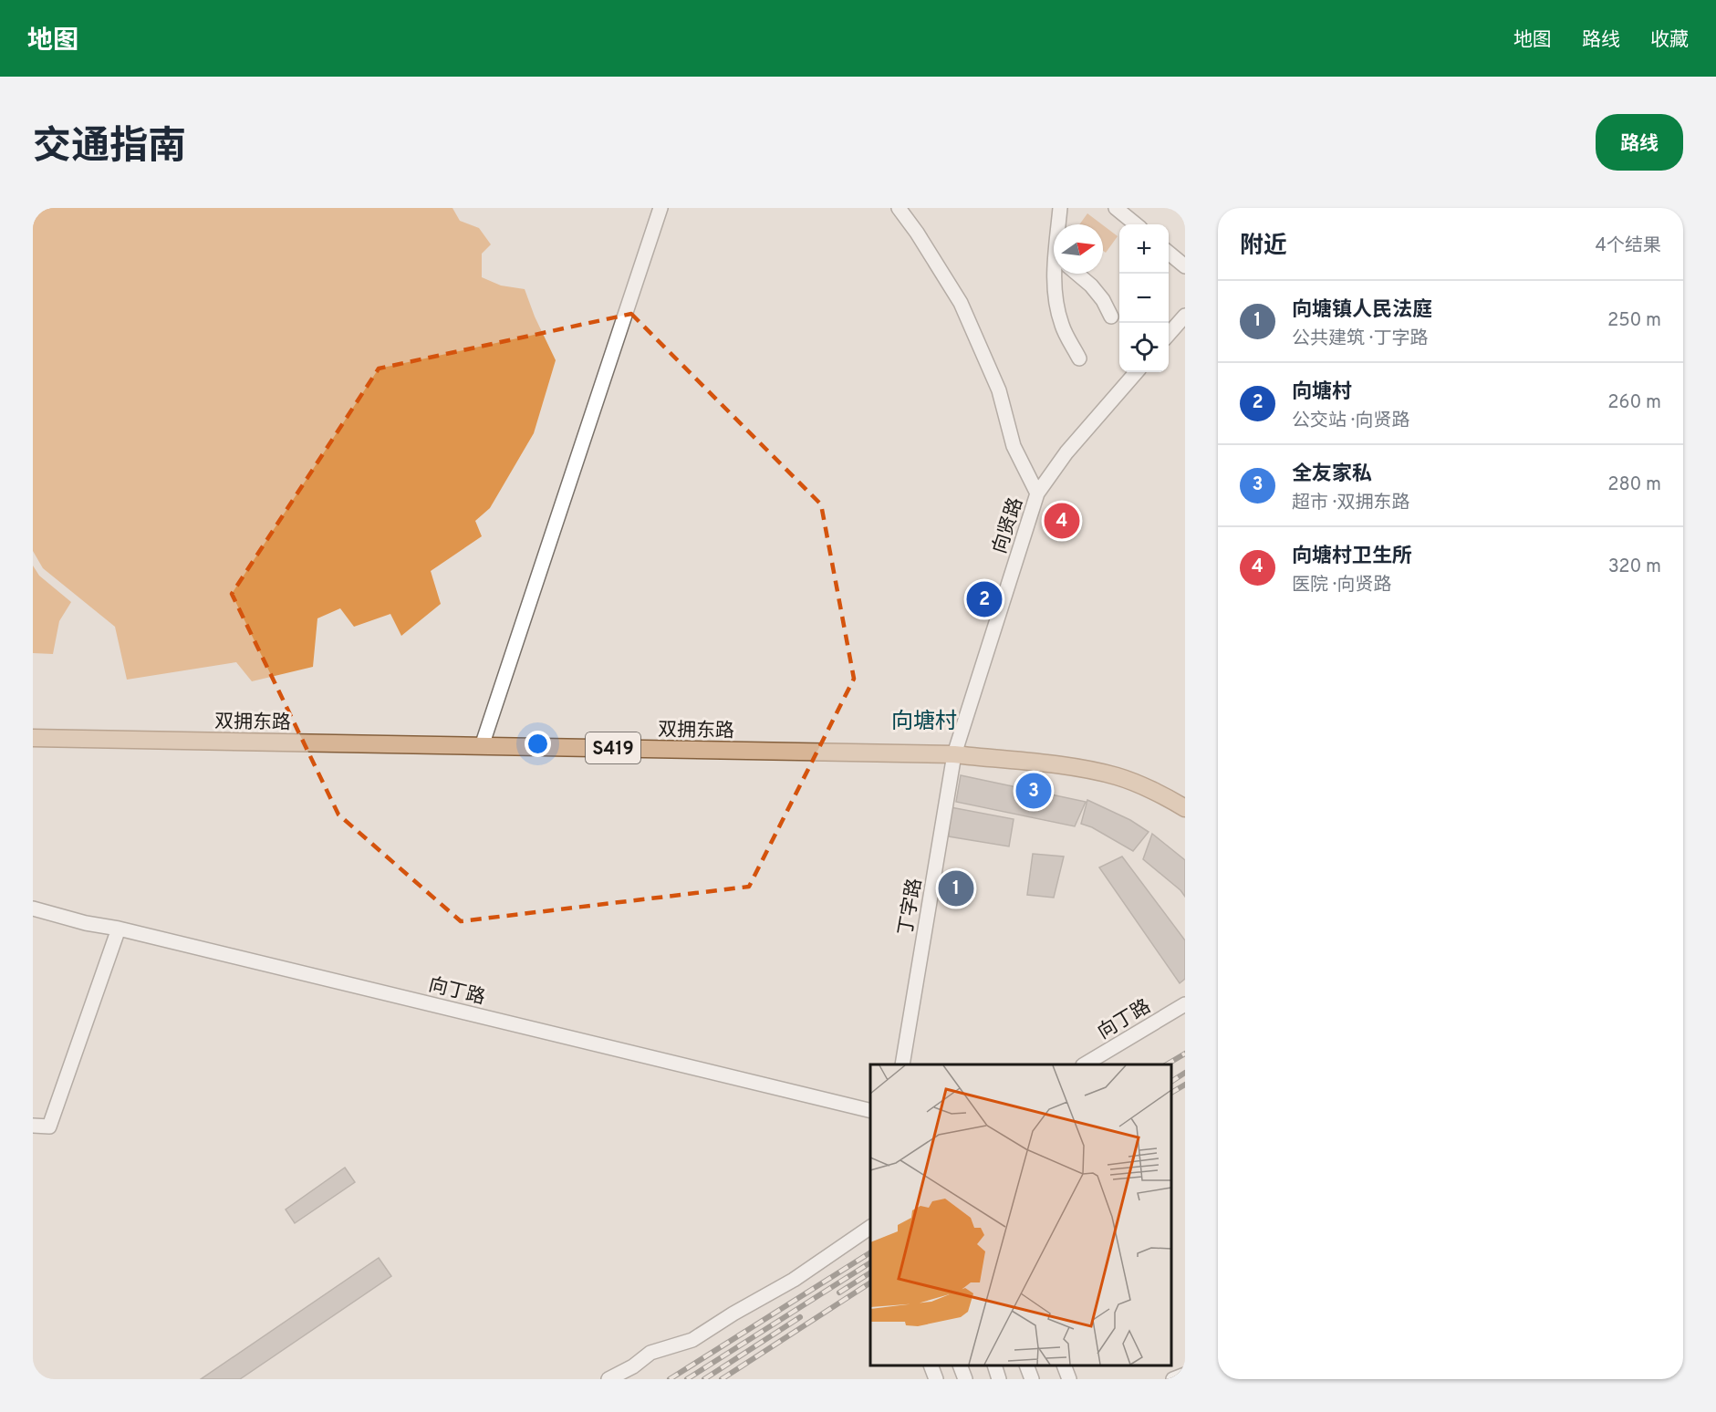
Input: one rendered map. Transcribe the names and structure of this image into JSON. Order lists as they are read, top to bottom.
{
  "streets": {
    "main road": ["双拥东路", "S419"],
    "street": ["向贤路", "丁字路", "向丁路"]
  },
  "crossings": [
    ["向贤路", "双拥东路"],
    ["向贤路", "丁字路"],
    ["双拥东路", "丁字路"]
  ],
  "districts": ["向塘村"],
  "north": "right",
  "page": {
    "header": "地图",
    "nav": ["地图", "路线", "收藏"],
    "title": "交通指南",
    "buttons": "路线",
    "heading": ["附近", "4个结果"],
    "map_buttons": ["+", "−"],
    "list": [
      {
        "mark": "1",
        "name": "向塘镇人民法庭",
        "note": "公共建筑 · 丁字路",
        "value": "250 m"
      },
      {
        "mark": "2",
        "name": "向塘村",
        "note": "公交站 · 向贤路",
        "value": "260 m"
      },
      {
        "mark": "3",
        "name": "全友家私",
        "note": "超市 · 双拥东路",
        "value": "280 m"
      },
      {
        "mark": "4",
        "name": "向塘村卫生所",
        "note": "医院 · 向贤路",
        "value": "320 m"
      }
    ],
    "pins": [
      "4",
      "2",
      "3",
      "1"
    ]
  }
}
